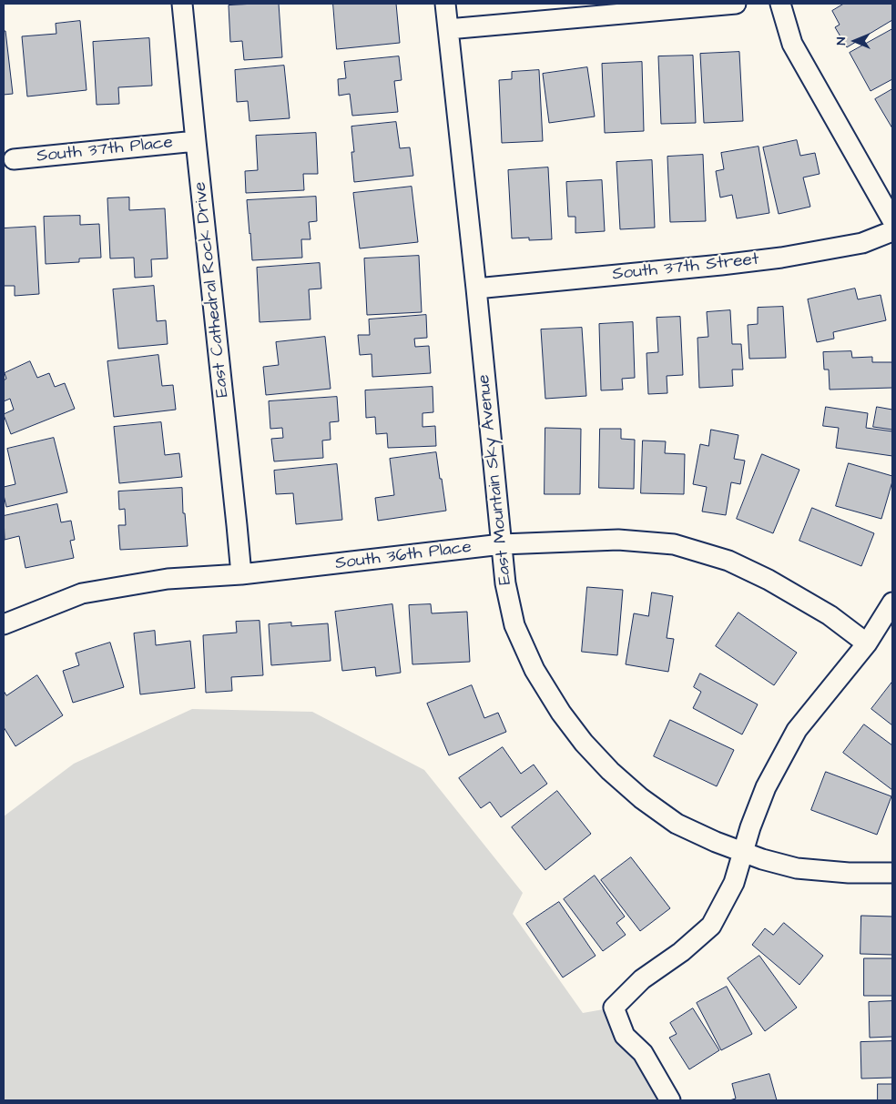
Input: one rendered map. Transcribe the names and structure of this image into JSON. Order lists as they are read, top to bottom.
{
  "streets": {
    "street": [
      "South 37th Place",
      "South 37th Street",
      "East Cathedral Rock Drive",
      "East Mountain Sky Avenue",
      "South 36th Place"
    ]
  },
  "crossings": [
    ["South 37th Place", "East Cathedral Rock Drive"],
    ["South 37th Street", "East Mountain Sky Avenue"],
    ["East Cathedral Rock Drive", "South 36th Place"],
    ["East Mountain Sky Avenue", "South 36th Place"]
  ],
  "north": "left"
}
